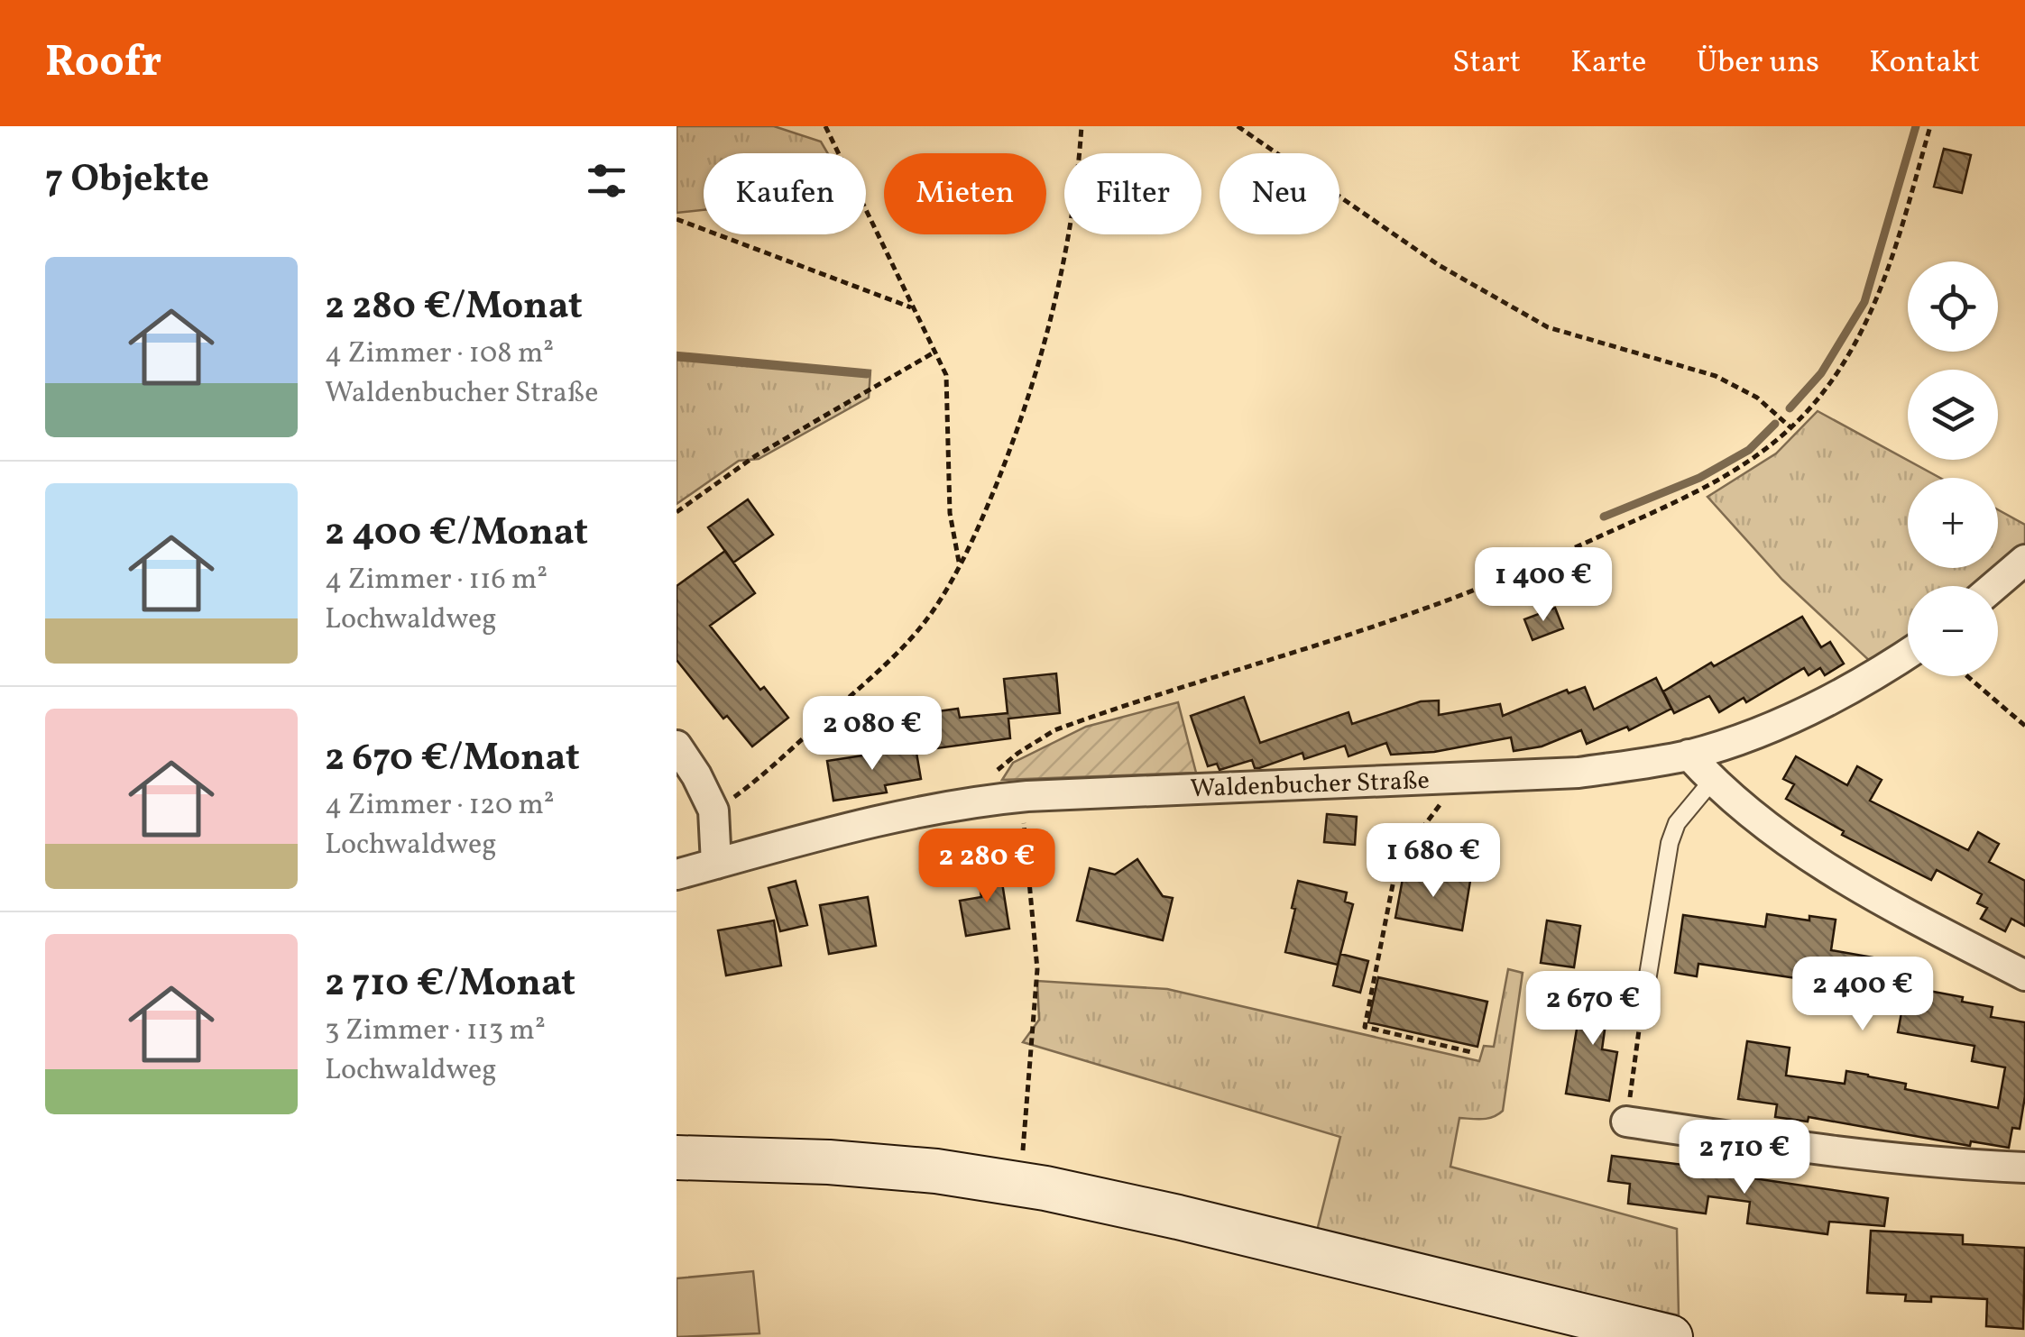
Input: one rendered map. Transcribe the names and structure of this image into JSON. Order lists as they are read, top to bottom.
{
  "streets": {
    "street": ["Waldenbucher Straße"]
  },
  "page": {
    "header": "Roofr",
    "nav": [
      "Start",
      "Karte",
      "Über uns",
      "Kontakt"
    ],
    "heading": "7 Objekte",
    "chip": [
      "Kaufen",
      "Mieten",
      "Filter",
      "Neu"
    ],
    "list": [
      {
        "name": "2 280 €/Monat",
        "note": "4 Zimmer · 108 m² · Waldenbucher Straße"
      },
      {
        "name": "2 400 €/Monat",
        "note": "4 Zimmer · 116 m² · Lochwaldweg"
      },
      {
        "name": "2 670 €/Monat",
        "note": "4 Zimmer · 120 m² · Lochwaldweg"
      },
      {
        "name": "2 710 €/Monat",
        "note": "3 Zimmer · 113 m² · Lochwaldweg"
      }
    ],
    "map_buttons": ["+", "−"],
    "price": [
      "1 400 €",
      "2 080 €",
      "1 680 €",
      "2 280 €",
      "2 400 €",
      "2 670 €",
      "2 710 €"
    ]
  }
}
